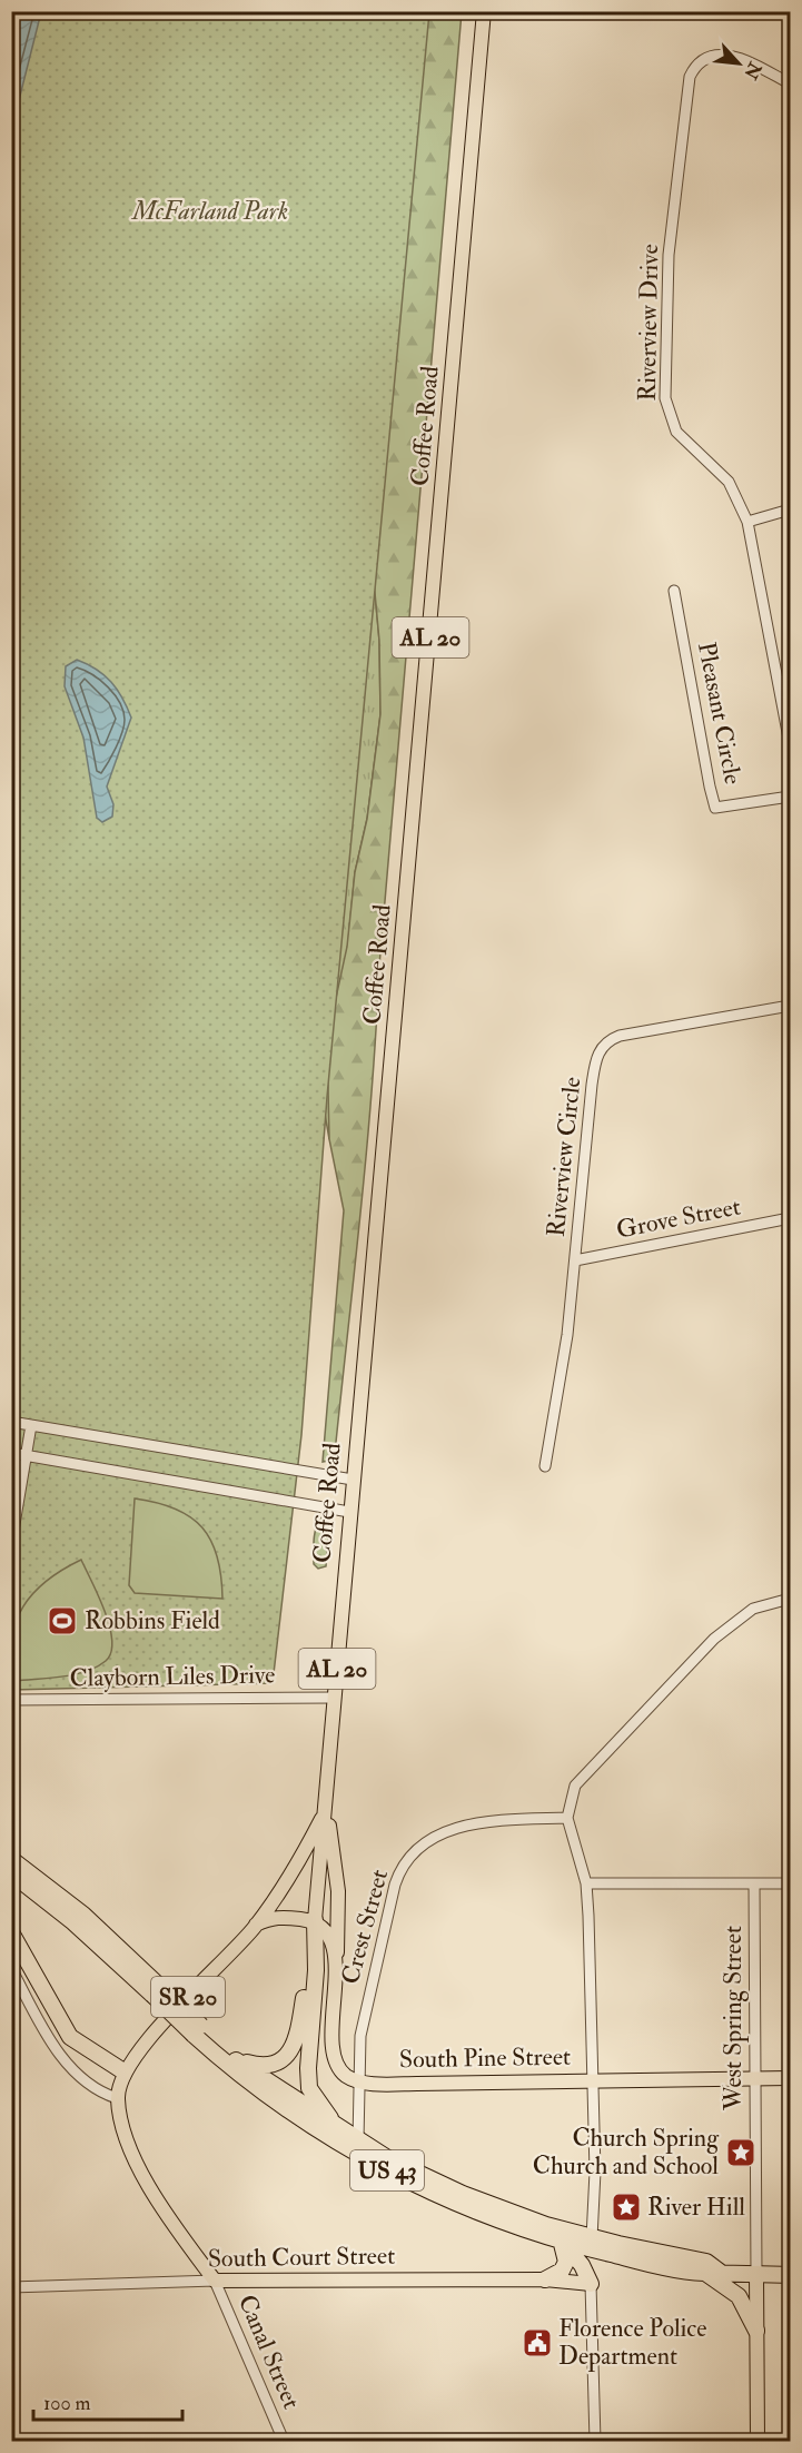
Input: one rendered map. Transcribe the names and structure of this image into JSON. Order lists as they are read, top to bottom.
{
  "streets": {
    "highway": ["US 43"],
    "main road": [
      "Coffee Road",
      "AL 20",
      "SR 20",
      "South Pine Street",
      "South Court Street"
    ],
    "street": [
      "Riverview Drive",
      "Pleasant Circle",
      "Riverview Circle",
      "Grove Street",
      "Clayborn Liles Drive",
      "Crest Street",
      "West Spring Street",
      "Canal Street"
    ]
  },
  "crossings": [
    ["Coffee Road", "Clayborn Liles Drive"],
    ["Riverview Circle", "Grove Street"],
    ["Crest Street", "South Pine Street"],
    ["Crest Street", "US 43"],
    ["West Spring Street", "South Pine Street"],
    ["West Spring Street", "US 43"],
    ["South Court Street", "Canal Street"]
  ],
  "parks": ["McFarland Park"],
  "places": {
    "sports": ["Robbins Field"],
    "place": ["Church Spring Church and School", "River Hill"],
    "public building": ["Florence Police Department"]
  },
  "scale_bar": "100 m",
  "north": "bottom right"
}
